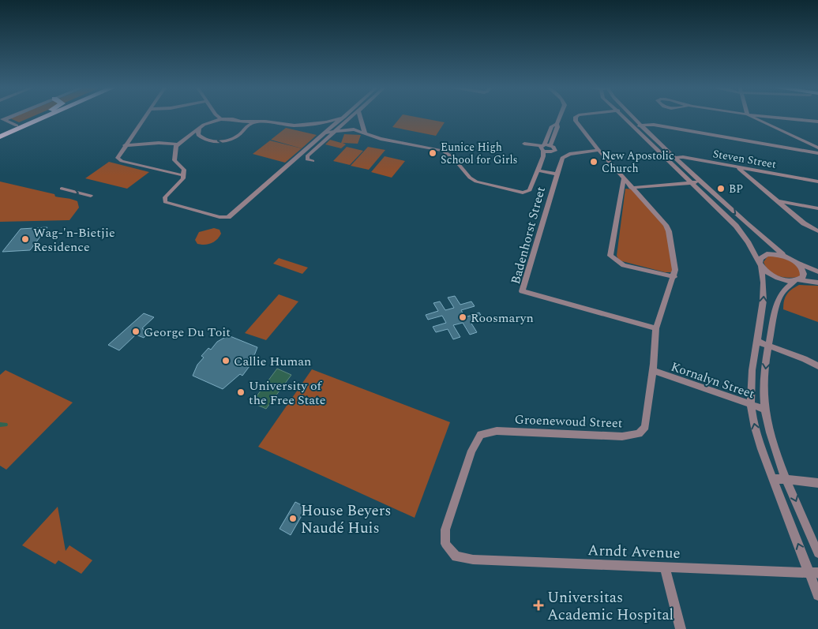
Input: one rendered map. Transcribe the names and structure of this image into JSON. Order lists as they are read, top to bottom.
{
  "streets": {
    "street": [
      "Steven Street",
      "Badenhorst Street",
      "Kornalyn Street",
      "Groenewoud Street",
      "Arndt Avenue"
    ]
  },
  "crossings": [
    ["Badenhorst Street", "Groenewoud Street"],
    ["Kornalyn Street", "Groenewoud Street"],
    ["Groenewoud Street", "Arndt Avenue"]
  ],
  "places": {
    "other": [
      "Eunice High School for Girls",
      "New Apostolic Church",
      "BP",
      "Wag-'n-Bietjie Residence",
      "Roosmaryn",
      "George Du Toit",
      "Callie Human",
      "University of the Free State",
      "House Beyers Naudé Huis"
    ],
    "health": ["Universitas Academic Hospital"]
  }
}
